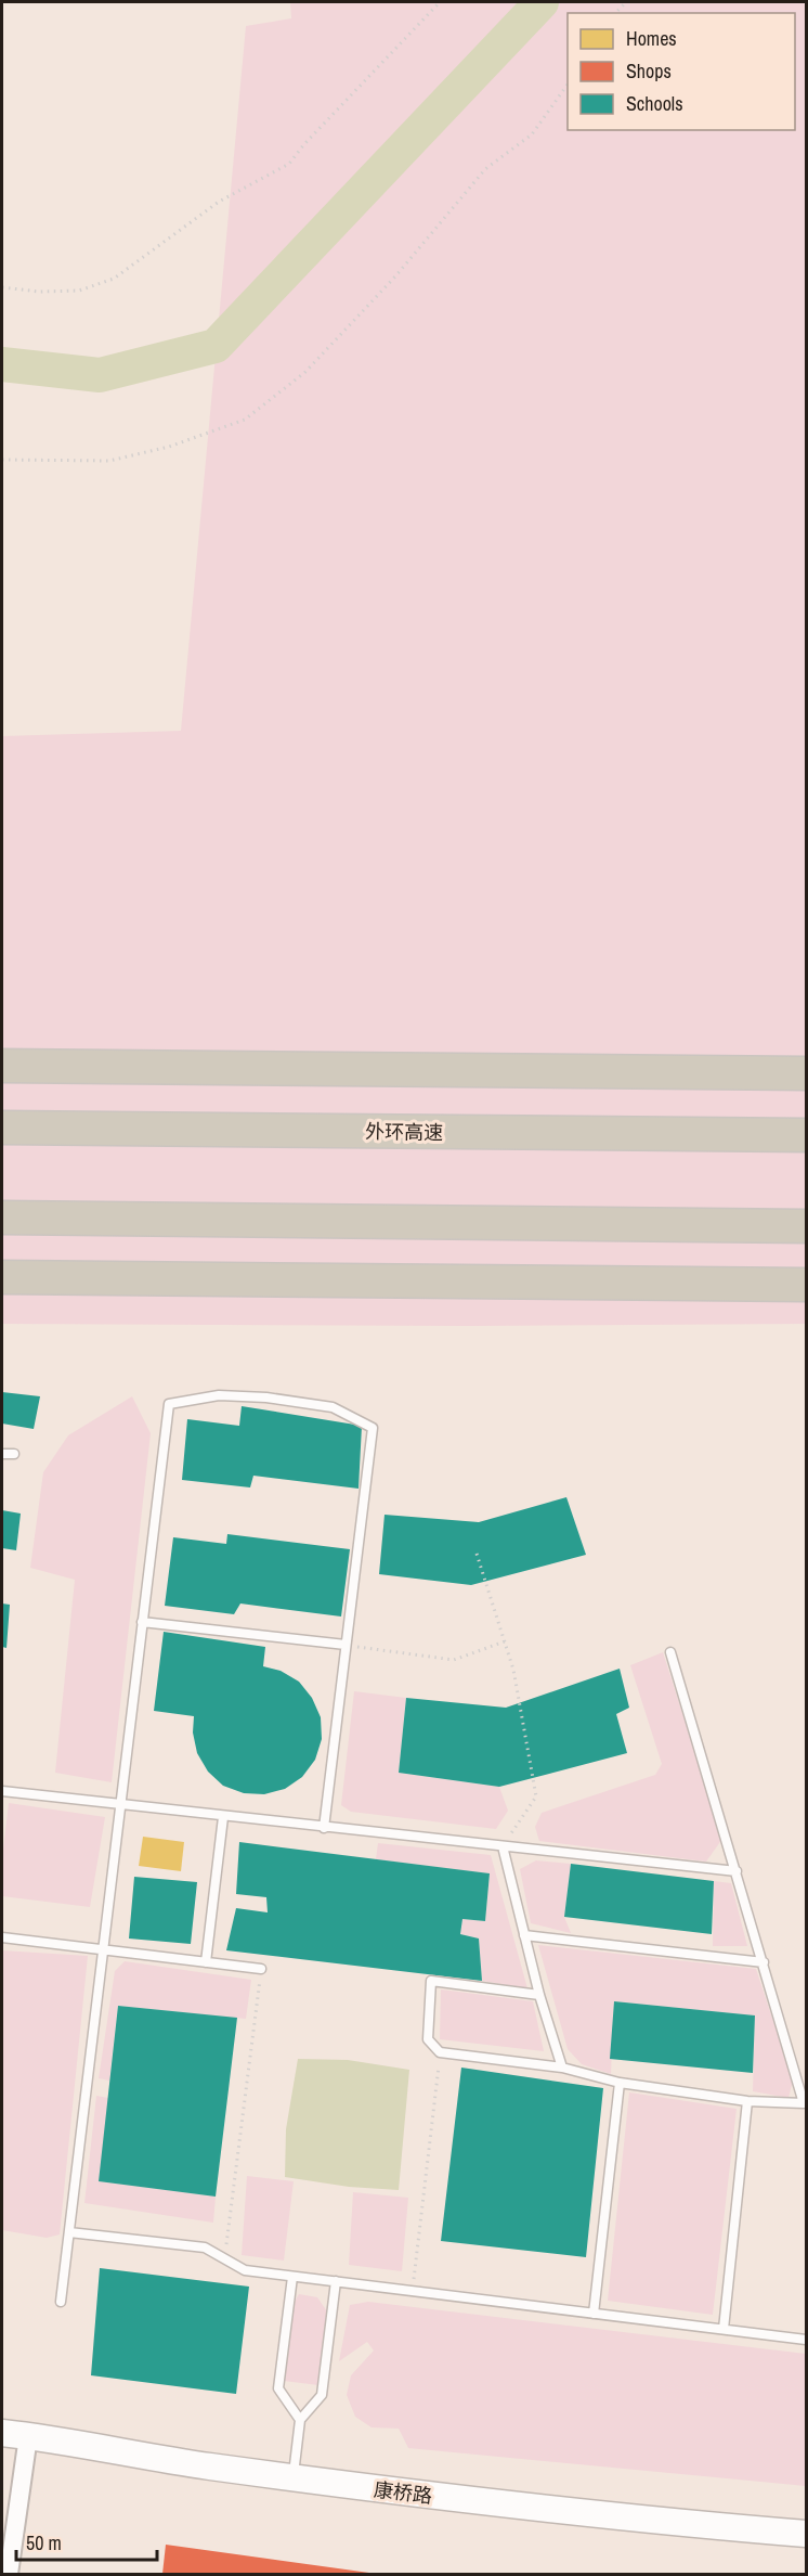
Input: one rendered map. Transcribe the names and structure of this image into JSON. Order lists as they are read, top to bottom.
{
  "streets": {
    "highway": ["外环高速"],
    "main road": ["康桥路"]
  },
  "legend": ["Homes", "Shops", "Schools"],
  "scale_bar": "50 m"
}
